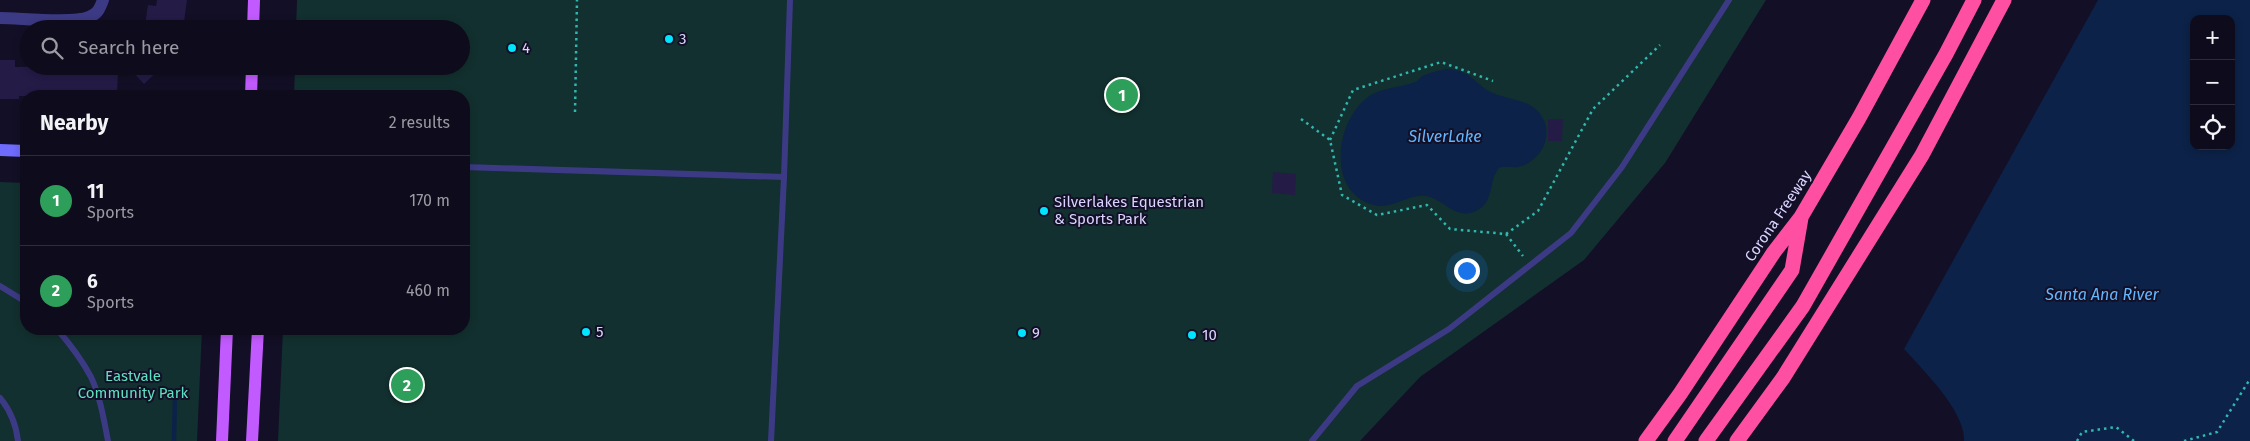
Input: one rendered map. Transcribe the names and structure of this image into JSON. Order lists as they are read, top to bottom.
{
  "streets": {
    "highway": ["Corona Freeway"]
  },
  "water": ["SilverLake", "Santa Ana River"],
  "parks": ["Eastvale Community Park"],
  "places": [
    "3",
    "4",
    "Silverlakes Equestrian & Sports Park",
    "5",
    "9",
    "10"
  ],
  "page": {
    "map_buttons": ["+", "−"],
    "search": "Search here",
    "pins": ["1", "2"],
    "heading": ["Nearby", "2 results"],
    "list": [
      {
        "mark": "1",
        "name": "11",
        "note": "Sports",
        "value": "170 m"
      },
      {
        "mark": "2",
        "name": "6",
        "note": "Sports",
        "value": "460 m"
      }
    ]
  }
}
